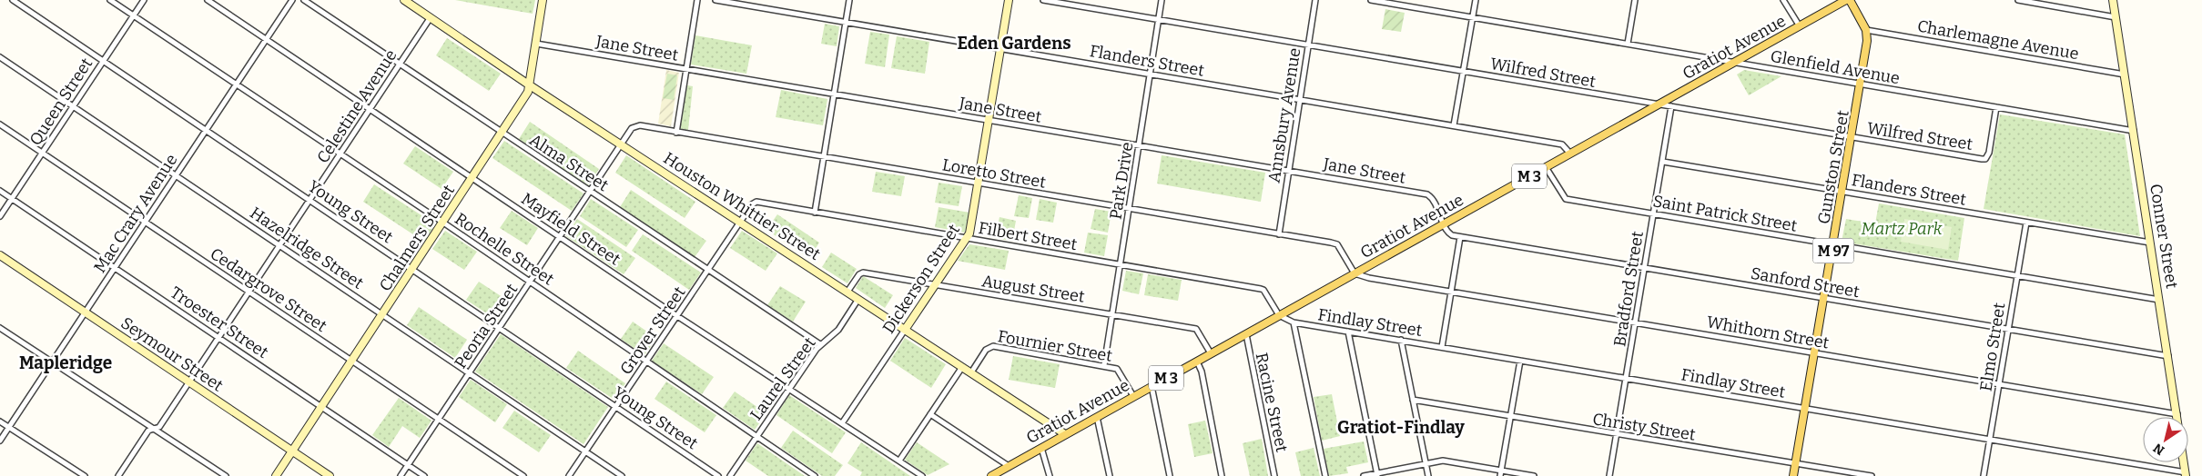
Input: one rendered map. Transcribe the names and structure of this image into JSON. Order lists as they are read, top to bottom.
{
  "streets": {
    "main road": [
      "Gratiot Avenue",
      "Gunston Street",
      "M 3",
      "M 97"
    ],
    "street": [
      "Charlemagne Avenue",
      "Jane Street",
      "Flanders Street",
      "Glenfield Avenue",
      "Wilfred Street",
      "Queen Street",
      "Celestine Avenue",
      "Annsbury Avenue",
      "Alma Street",
      "Loretto Street",
      "Park Drive",
      "Houston Whittier Street",
      "Young Street",
      "Mac Crary Avenue",
      "Saint Patrick Street",
      "Mayfield Street",
      "Filbert Street",
      "Conner Street",
      "Chalmers Street",
      "Hazelridge Street",
      "Rochelle Street",
      "Dickerson Street",
      "Sanford Street",
      "August Street",
      "Bradford Street",
      "Cedargrove Street",
      "Troester Street",
      "Findlay Street",
      "Peoria Street",
      "Grover Street",
      "Whithorn Street",
      "Fournier Street",
      "Elmo Street",
      "Seymour Street",
      "Laurel Street",
      "Racine Street",
      "Christy Street"
    ]
  },
  "crossings": [
    ["Charlemagne Avenue", "Gunston Street"],
    ["Charlemagne Avenue", "Conner Street"],
    ["Gratiot Avenue", "Jane Street"],
    ["Gratiot Avenue", "Flanders Street"],
    ["Gratiot Avenue", "Glenfield Avenue"],
    ["Gratiot Avenue", "Wilfred Street"],
    ["Gratiot Avenue", "Loretto Street"],
    ["Gratiot Avenue", "Houston Whittier Street"],
    ["Gratiot Avenue", "Saint Patrick Street"],
    ["Gratiot Avenue", "Filbert Street"],
    ["Gratiot Avenue", "Sanford Street"],
    ["Gratiot Avenue", "August Street"],
    ["Gratiot Avenue", "Findlay Street"],
    ["Gratiot Avenue", "Whithorn Street"],
    ["Gratiot Avenue", "Fournier Street"],
    ["Gratiot Avenue", "Racine Street"],
    ["Jane Street", "Annsbury Avenue"],
    ["Jane Street", "Park Drive"],
    ["Jane Street", "Chalmers Street"],
    ["Jane Street", "Dickerson Street"],
    ["Jane Street", "Sanford Street"],
    ["Flanders Street", "Annsbury Avenue"],
    ["Flanders Street", "Gunston Street"],
    ["Flanders Street", "Park Drive"],
    ["Flanders Street", "Conner Street"],
    ["Flanders Street", "Dickerson Street"],
    ["Flanders Street", "Bradford Street"],
    ["Flanders Street", "Elmo Street"],
    ["Glenfield Avenue", "Wilfred Street"],
    ["Glenfield Avenue", "Gunston Street"],
    ["Glenfield Avenue", "Conner Street"],
    ["Wilfred Street", "Annsbury Avenue"],
    ["Wilfred Street", "Gunston Street"],
    ["Wilfred Street", "Park Drive"],
    ["Wilfred Street", "Bradford Street"],
    ["Queen Street", "Young Street"],
    ["Queen Street", "Hazelridge Street"],
    ["Queen Street", "Rochelle Street"],
    ["Queen Street", "Cedargrove Street"],
    ["Queen Street", "Troester Street"],
    ["Celestine Avenue", "Alma Street"],
    ["Celestine Avenue", "Houston Whittier Street"],
    ["Celestine Avenue", "Young Street"],
    ["Celestine Avenue", "Mayfield Street"],
    ["Celestine Avenue", "Hazelridge Street"],
    ["Celestine Avenue", "Rochelle Street"],
    ["Celestine Avenue", "Cedargrove Street"],
    ["Celestine Avenue", "Troester Street"],
    ["Celestine Avenue", "Seymour Street"],
    ["Annsbury Avenue", "Loretto Street"],
    ["Alma Street", "Chalmers Street"],
    ["Alma Street", "Peoria Street"],
    ["Alma Street", "Grover Street"],
    ["Alma Street", "Laurel Street"],
    ["Gunston Street", "Saint Patrick Street"],
    ["Gunston Street", "Sanford Street"],
    ["Gunston Street", "Findlay Street"],
    ["Gunston Street", "Whithorn Street"],
    ["Gunston Street", "Christy Street"],
    ["Loretto Street", "Park Drive"],
    ["Loretto Street", "Houston Whittier Street"],
    ["Loretto Street", "Dickerson Street"],
    ["Loretto Street", "Peoria Street"],
    ["Loretto Street", "Whithorn Street"],
    ["Park Drive", "Filbert Street"],
    ["Park Drive", "August Street"],
    ["Park Drive", "Fournier Street"],
    ["Houston Whittier Street", "Filbert Street"],
    ["Houston Whittier Street", "Chalmers Street"],
    ["Houston Whittier Street", "Dickerson Street"],
    ["Houston Whittier Street", "August Street"],
    ["Houston Whittier Street", "Peoria Street"],
    ["Houston Whittier Street", "Grover Street"],
    ["Houston Whittier Street", "Fournier Street"],
    ["Houston Whittier Street", "Laurel Street"],
    ["Young Street", "Mac Crary Avenue"],
    ["Young Street", "Chalmers Street"],
    ["Young Street", "Peoria Street"],
    ["Young Street", "Grover Street"],
    ["Mac Crary Avenue", "Mayfield Street"],
    ["Mac Crary Avenue", "Hazelridge Street"],
    ["Mac Crary Avenue", "Rochelle Street"],
    ["Mac Crary Avenue", "Cedargrove Street"],
    ["Mac Crary Avenue", "Troester Street"],
    ["Mac Crary Avenue", "Seymour Street"],
    ["Saint Patrick Street", "Conner Street"],
    ["Saint Patrick Street", "Bradford Street"],
    ["Saint Patrick Street", "Elmo Street"],
    ["Mayfield Street", "Chalmers Street"],
    ["Mayfield Street", "Dickerson Street"],
    ["Mayfield Street", "Peoria Street"],
    ["Mayfield Street", "Grover Street"],
    ["Mayfield Street", "Laurel Street"],
    ["Filbert Street", "Dickerson Street"],
    ["Filbert Street", "Findlay Street"],
    ["Filbert Street", "Grover Street"],
    ["Conner Street", "Sanford Street"],
    ["Conner Street", "Findlay Street"],
    ["Conner Street", "Whithorn Street"],
    ["Chalmers Street", "Hazelridge Street"],
    ["Chalmers Street", "Rochelle Street"],
    ["Chalmers Street", "Cedargrove Street"],
    ["Chalmers Street", "Troester Street"],
    ["Chalmers Street", "Seymour Street"],
    ["Hazelridge Street", "Peoria Street"],
    ["Hazelridge Street", "Grover Street"],
    ["Rochelle Street", "Peoria Street"],
    ["Rochelle Street", "Grover Street"],
    ["Rochelle Street", "Laurel Street"],
    ["Dickerson Street", "August Street"],
    ["Sanford Street", "Bradford Street"],
    ["Sanford Street", "Elmo Street"],
    ["Bradford Street", "Findlay Street"],
    ["Bradford Street", "Whithorn Street"],
    ["Bradford Street", "Christy Street"],
    ["Cedargrove Street", "Peoria Street"],
    ["Troester Street", "Peoria Street"],
    ["Findlay Street", "Elmo Street"],
    ["Whithorn Street", "Elmo Street"]
  ],
  "districts": ["Eden Gardens", "Mapleridge", "Gratiot-Findlay"],
  "parks": ["Martz Park"],
  "north": "bottom left"
}
